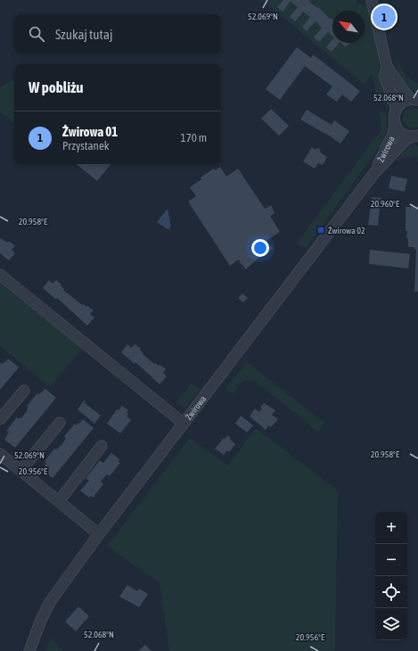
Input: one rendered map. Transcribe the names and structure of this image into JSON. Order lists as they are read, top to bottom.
{
  "streets": {
    "street": ["Żwirowa"]
  },
  "places": {
    "transit": ["Żwirowa 02"]
  },
  "north": "top left",
  "page": {
    "pins": "1",
    "search": "Szukaj tutaj",
    "heading": "W pobliżu",
    "list": [
      {
        "mark": "1",
        "name": "Żwirowa 01",
        "note": "Przystanek",
        "value": "170 m"
      }
    ],
    "map_buttons": ["+", "−"]
  },
  "coordinates": [
    "52.069°N",
    "52.068°N",
    "20.960°E",
    "20.958°E",
    "20.956°E"
  ]
}
